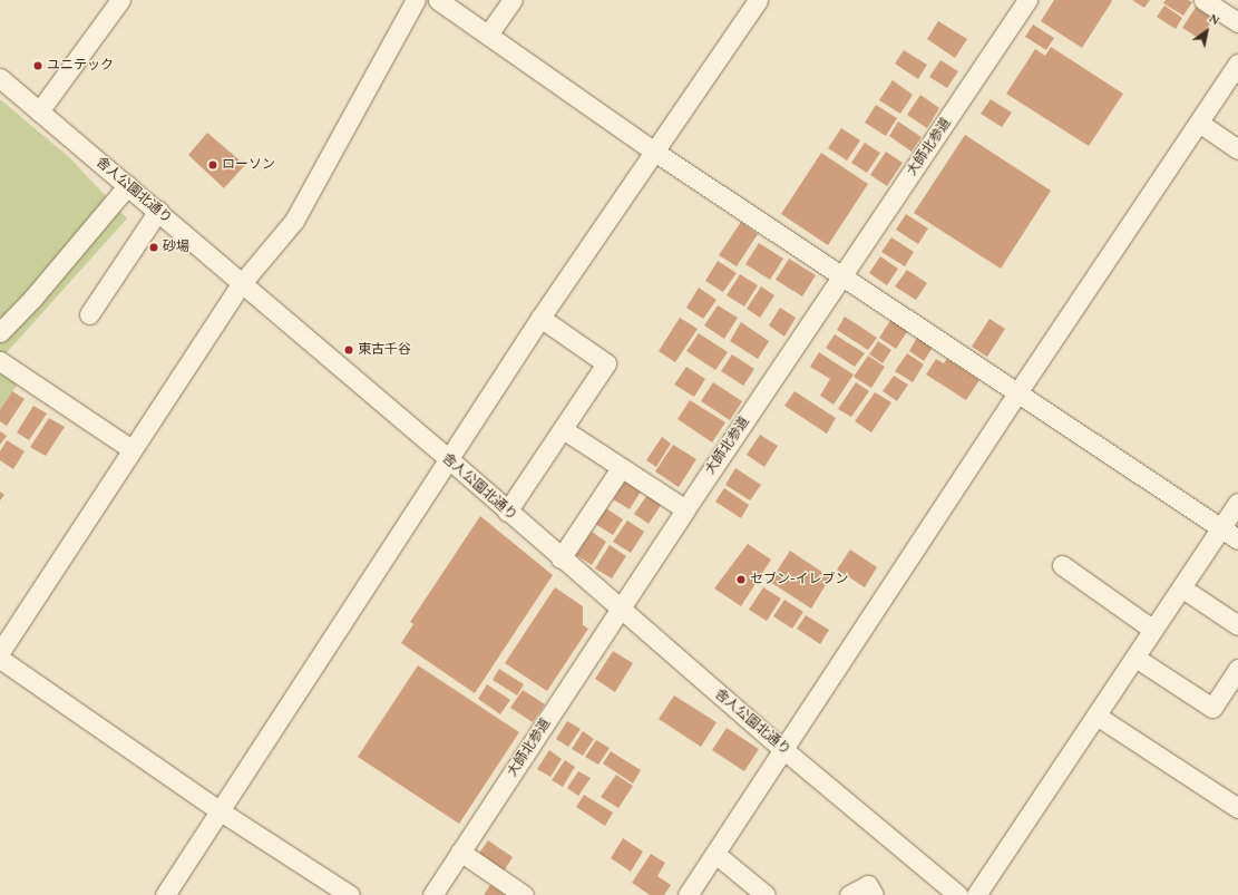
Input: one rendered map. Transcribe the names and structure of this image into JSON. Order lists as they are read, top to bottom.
{
  "streets": {
    "street": ["大師北参道", "舎人公園北通り"]
  },
  "crossings": [
    ["大師北参道", "舎人公園北通り"]
  ],
  "places": [
    "ユニテック",
    "ローソン",
    "砂場",
    "東古千谷",
    "セブン-イレブン"
  ],
  "north": "top right"
}
